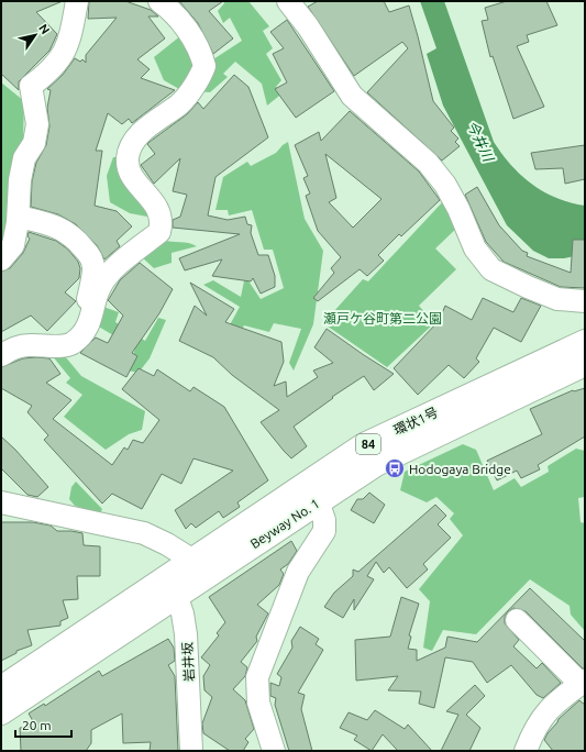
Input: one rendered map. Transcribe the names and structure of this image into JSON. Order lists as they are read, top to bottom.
{
  "streets": {
    "main road": ["環状1号", "84", "Beyway No. 1"],
    "street": ["岩井坂"]
  },
  "crossings": [
    ["環状1号", "Beyway No. 1"],
    ["環状1号", "岩井坂"],
    ["Beyway No. 1", "岩井坂"]
  ],
  "water": ["今井川"],
  "parks": ["瀬戸ケ谷町第二公園"],
  "places": {
    "bus stop": ["Hodogaya Bridge"]
  },
  "scale_bar": "20 m",
  "north": "top right"
}
